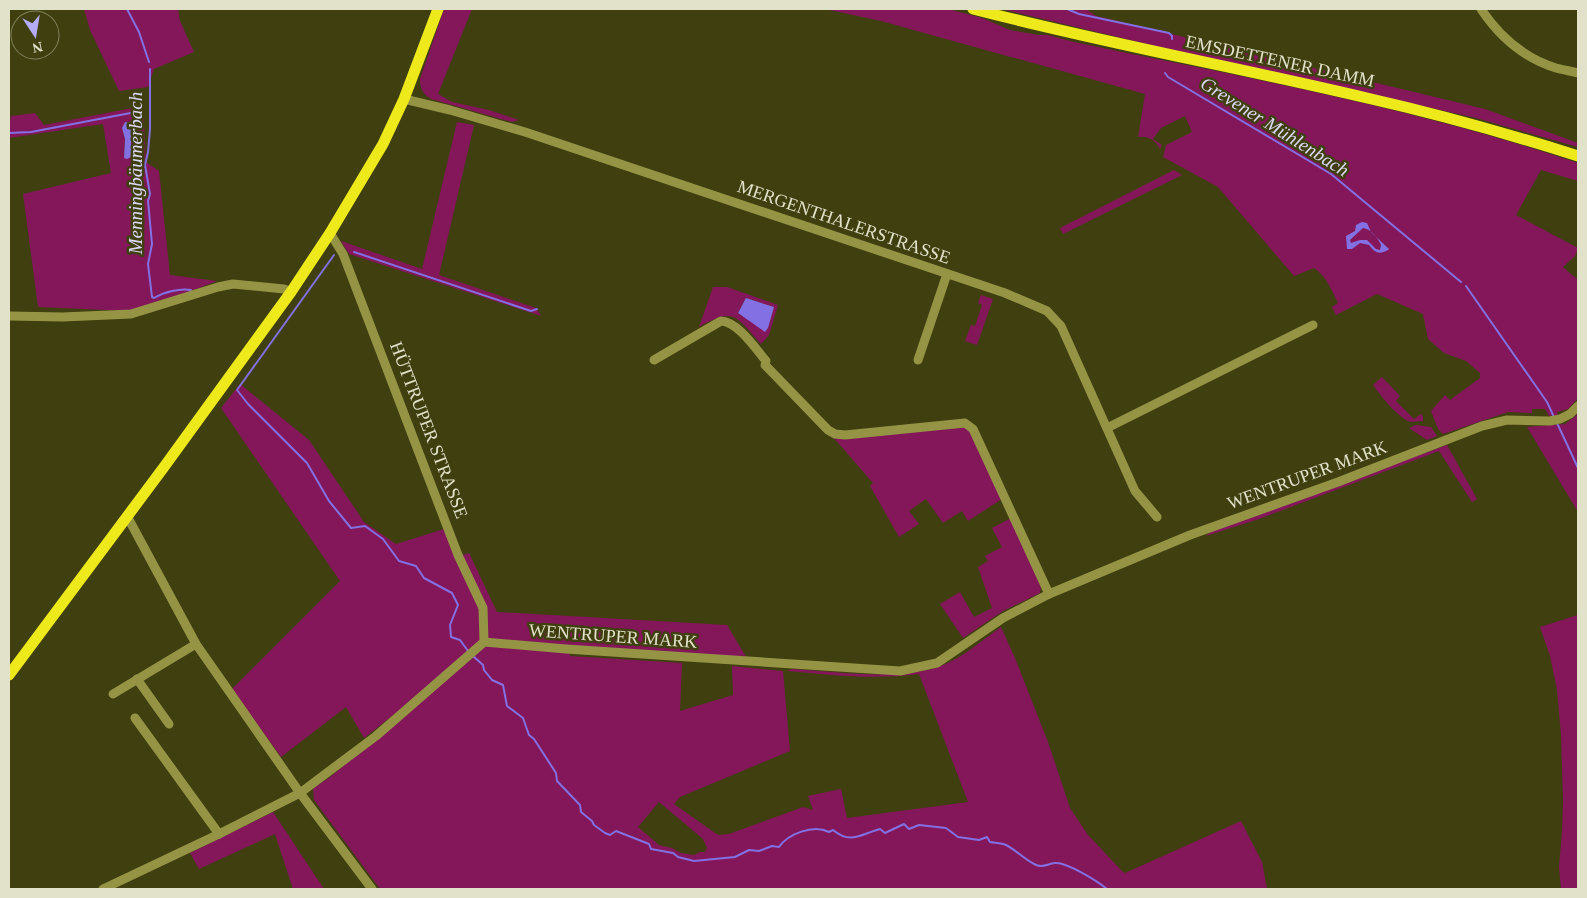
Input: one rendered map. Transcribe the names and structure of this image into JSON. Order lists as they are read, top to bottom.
{
  "streets": {
    "main road": ["EMSDETTENER DAMM"],
    "street": ["MERGENTHALERSTRASSE", "HÜTTRUPER STRASSE", "WENTRUPER MARK"]
  },
  "crossings": [
    ["HÜTTRUPER STRASSE", "WENTRUPER MARK"]
  ],
  "water": ["Grevener Mühlenbach", "Menningbäumerbach"],
  "north": "bottom"
}
